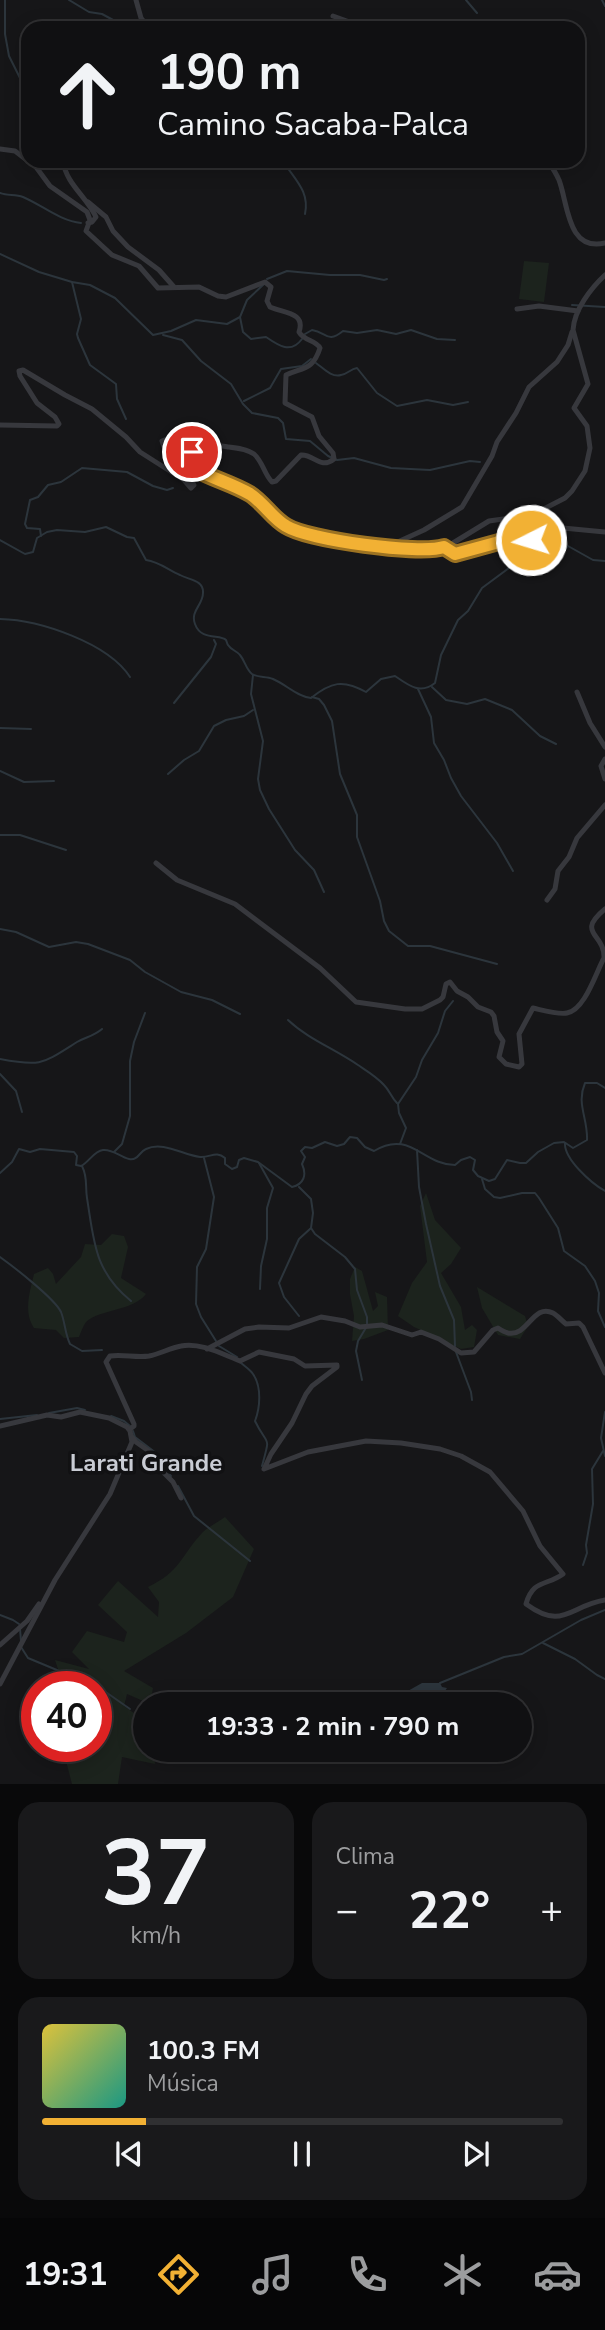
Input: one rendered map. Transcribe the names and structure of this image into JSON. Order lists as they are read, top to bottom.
{
  "districts": ["Larati Grande"],
  "page": {
    "turn": ["190 m", "Camino Sacaba-Palca"],
    "limit": "40",
    "trip": "19:33 · 2 min · 790 m",
    "tile": [
      ["37", "km/h"],
      "Clima"
    ],
    "heat": ["−", "22°", "+"],
    "song": ["100.3 FM", "Música"],
    "tabs": "19:31"
  }
}
